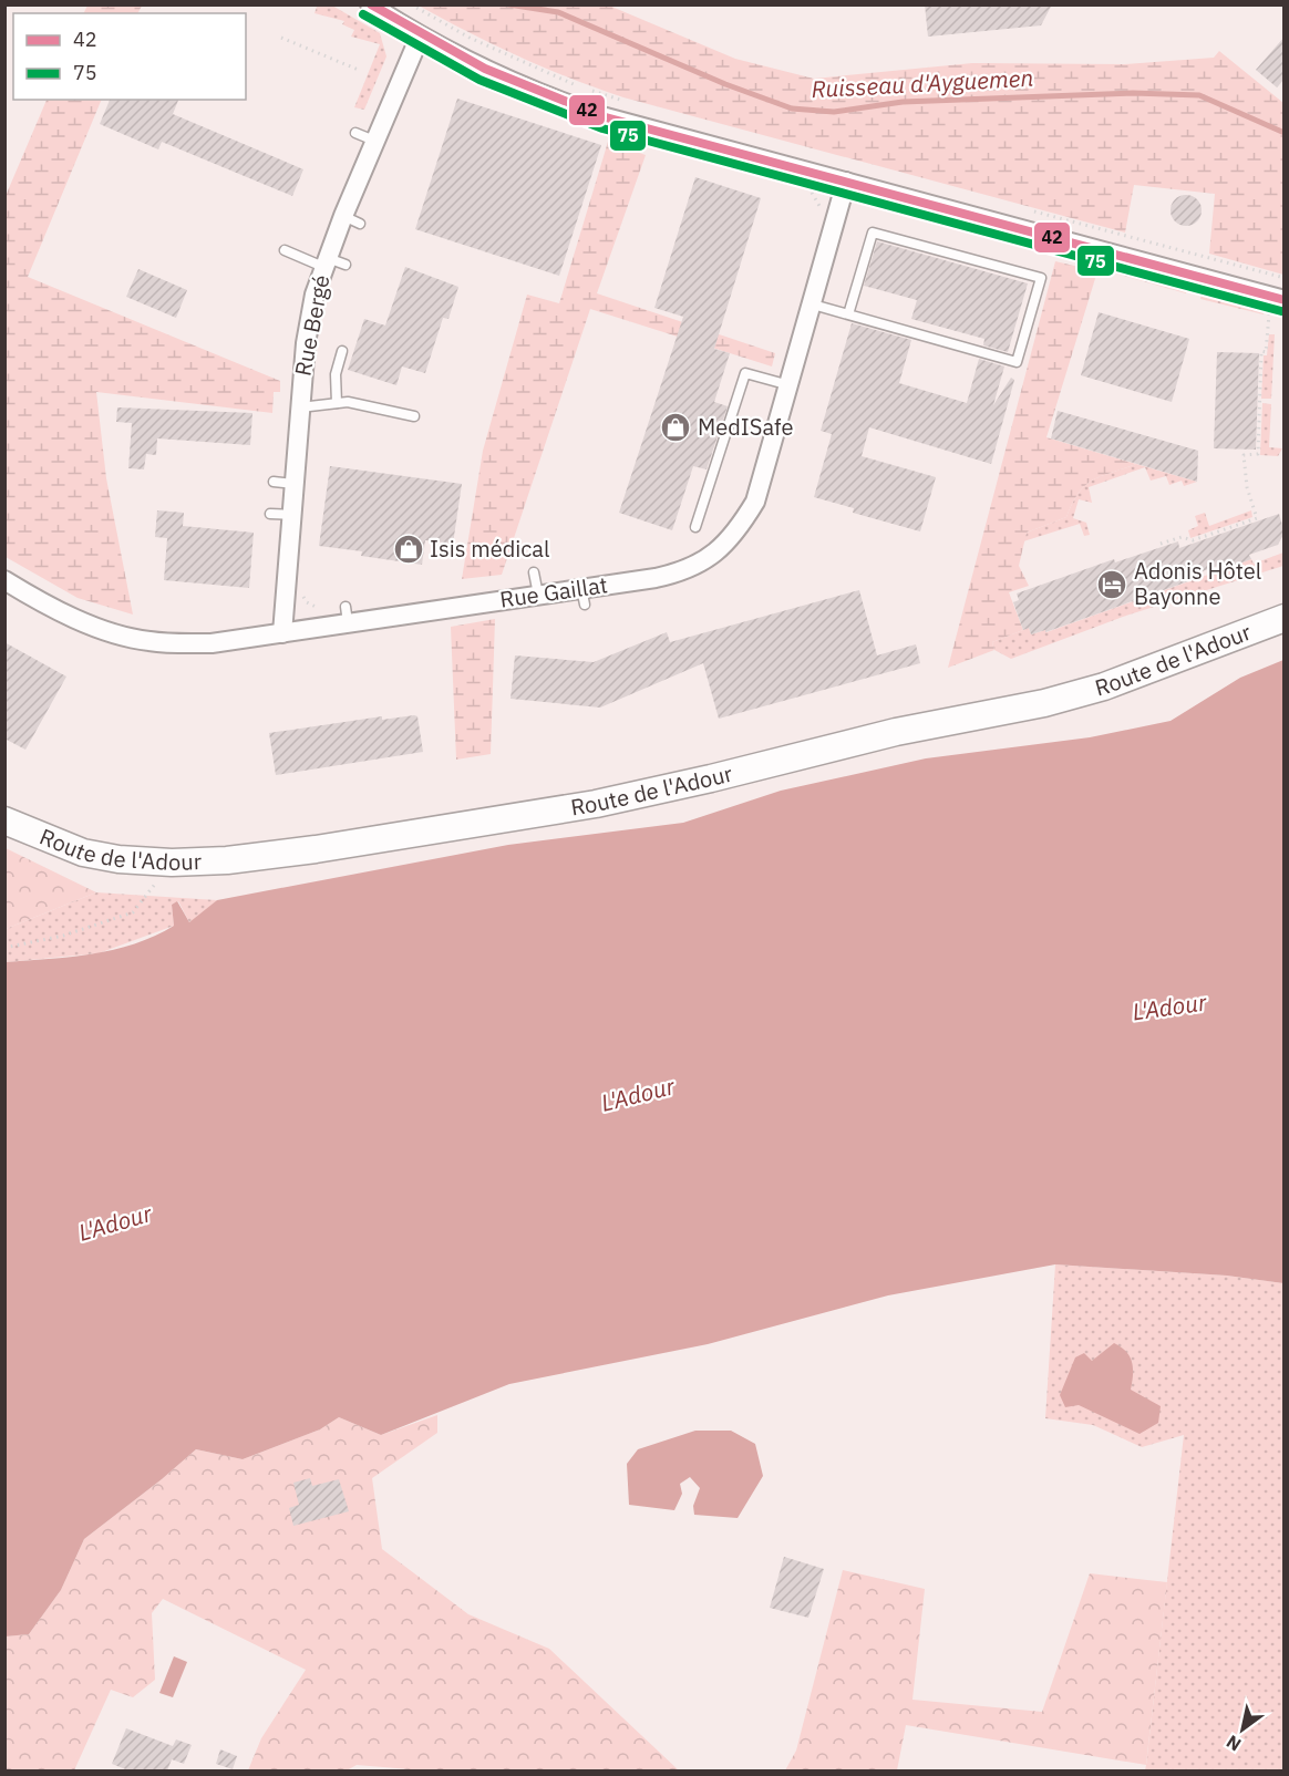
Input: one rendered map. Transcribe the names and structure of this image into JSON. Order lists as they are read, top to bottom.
{
  "streets": {
    "main road": ["Route de l'Adour"],
    "street": ["Rue Bergé", "Rue Gaillat"]
  },
  "crossings": [
    ["Rue Bergé", "Rue Gaillat"]
  ],
  "water": ["Ruisseau d'Ayguemen", "L'Adour"],
  "places": {
    "shop": ["MedISafe", "Isis médical"],
    "hotel": ["Adonis Hôtel Bayonne"]
  },
  "lines": ["transit line 42", "transit line 75"],
  "legend": ["42", "75"],
  "north": "bottom left"
}
